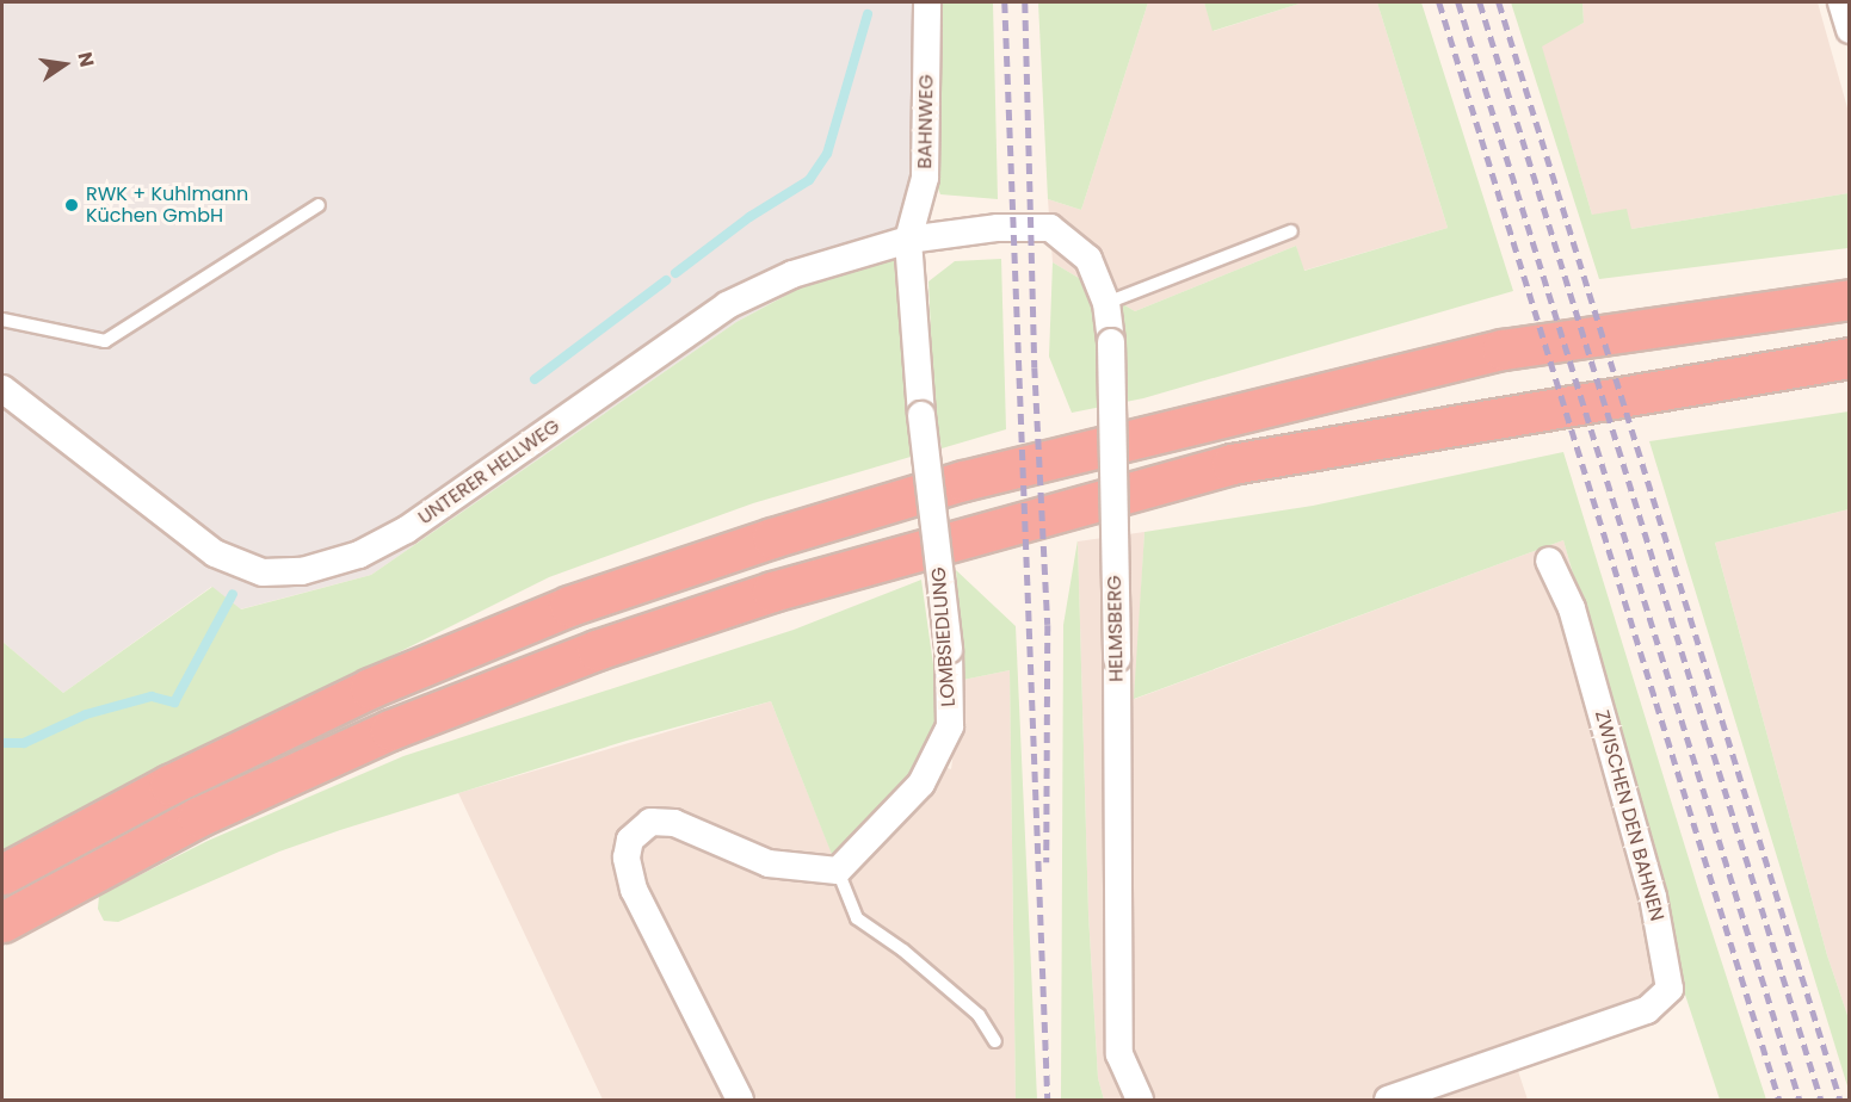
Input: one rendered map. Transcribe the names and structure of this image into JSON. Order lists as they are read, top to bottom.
{
  "streets": {
    "street": [
      "BAHNWEG",
      "UNTERER HELLWEG",
      "HELMSBERG",
      "LOMBSIEDLUNG",
      "ZWISCHEN DEN BAHNEN"
    ]
  },
  "crossings": [
    ["BAHNWEG", "UNTERER HELLWEG"],
    ["BAHNWEG", "LOMBSIEDLUNG"],
    ["UNTERER HELLWEG", "HELMSBERG"],
    ["UNTERER HELLWEG", "LOMBSIEDLUNG"]
  ],
  "places": ["RWK + Kuhlmann Küchen GmbH"],
  "north": "right"
}
